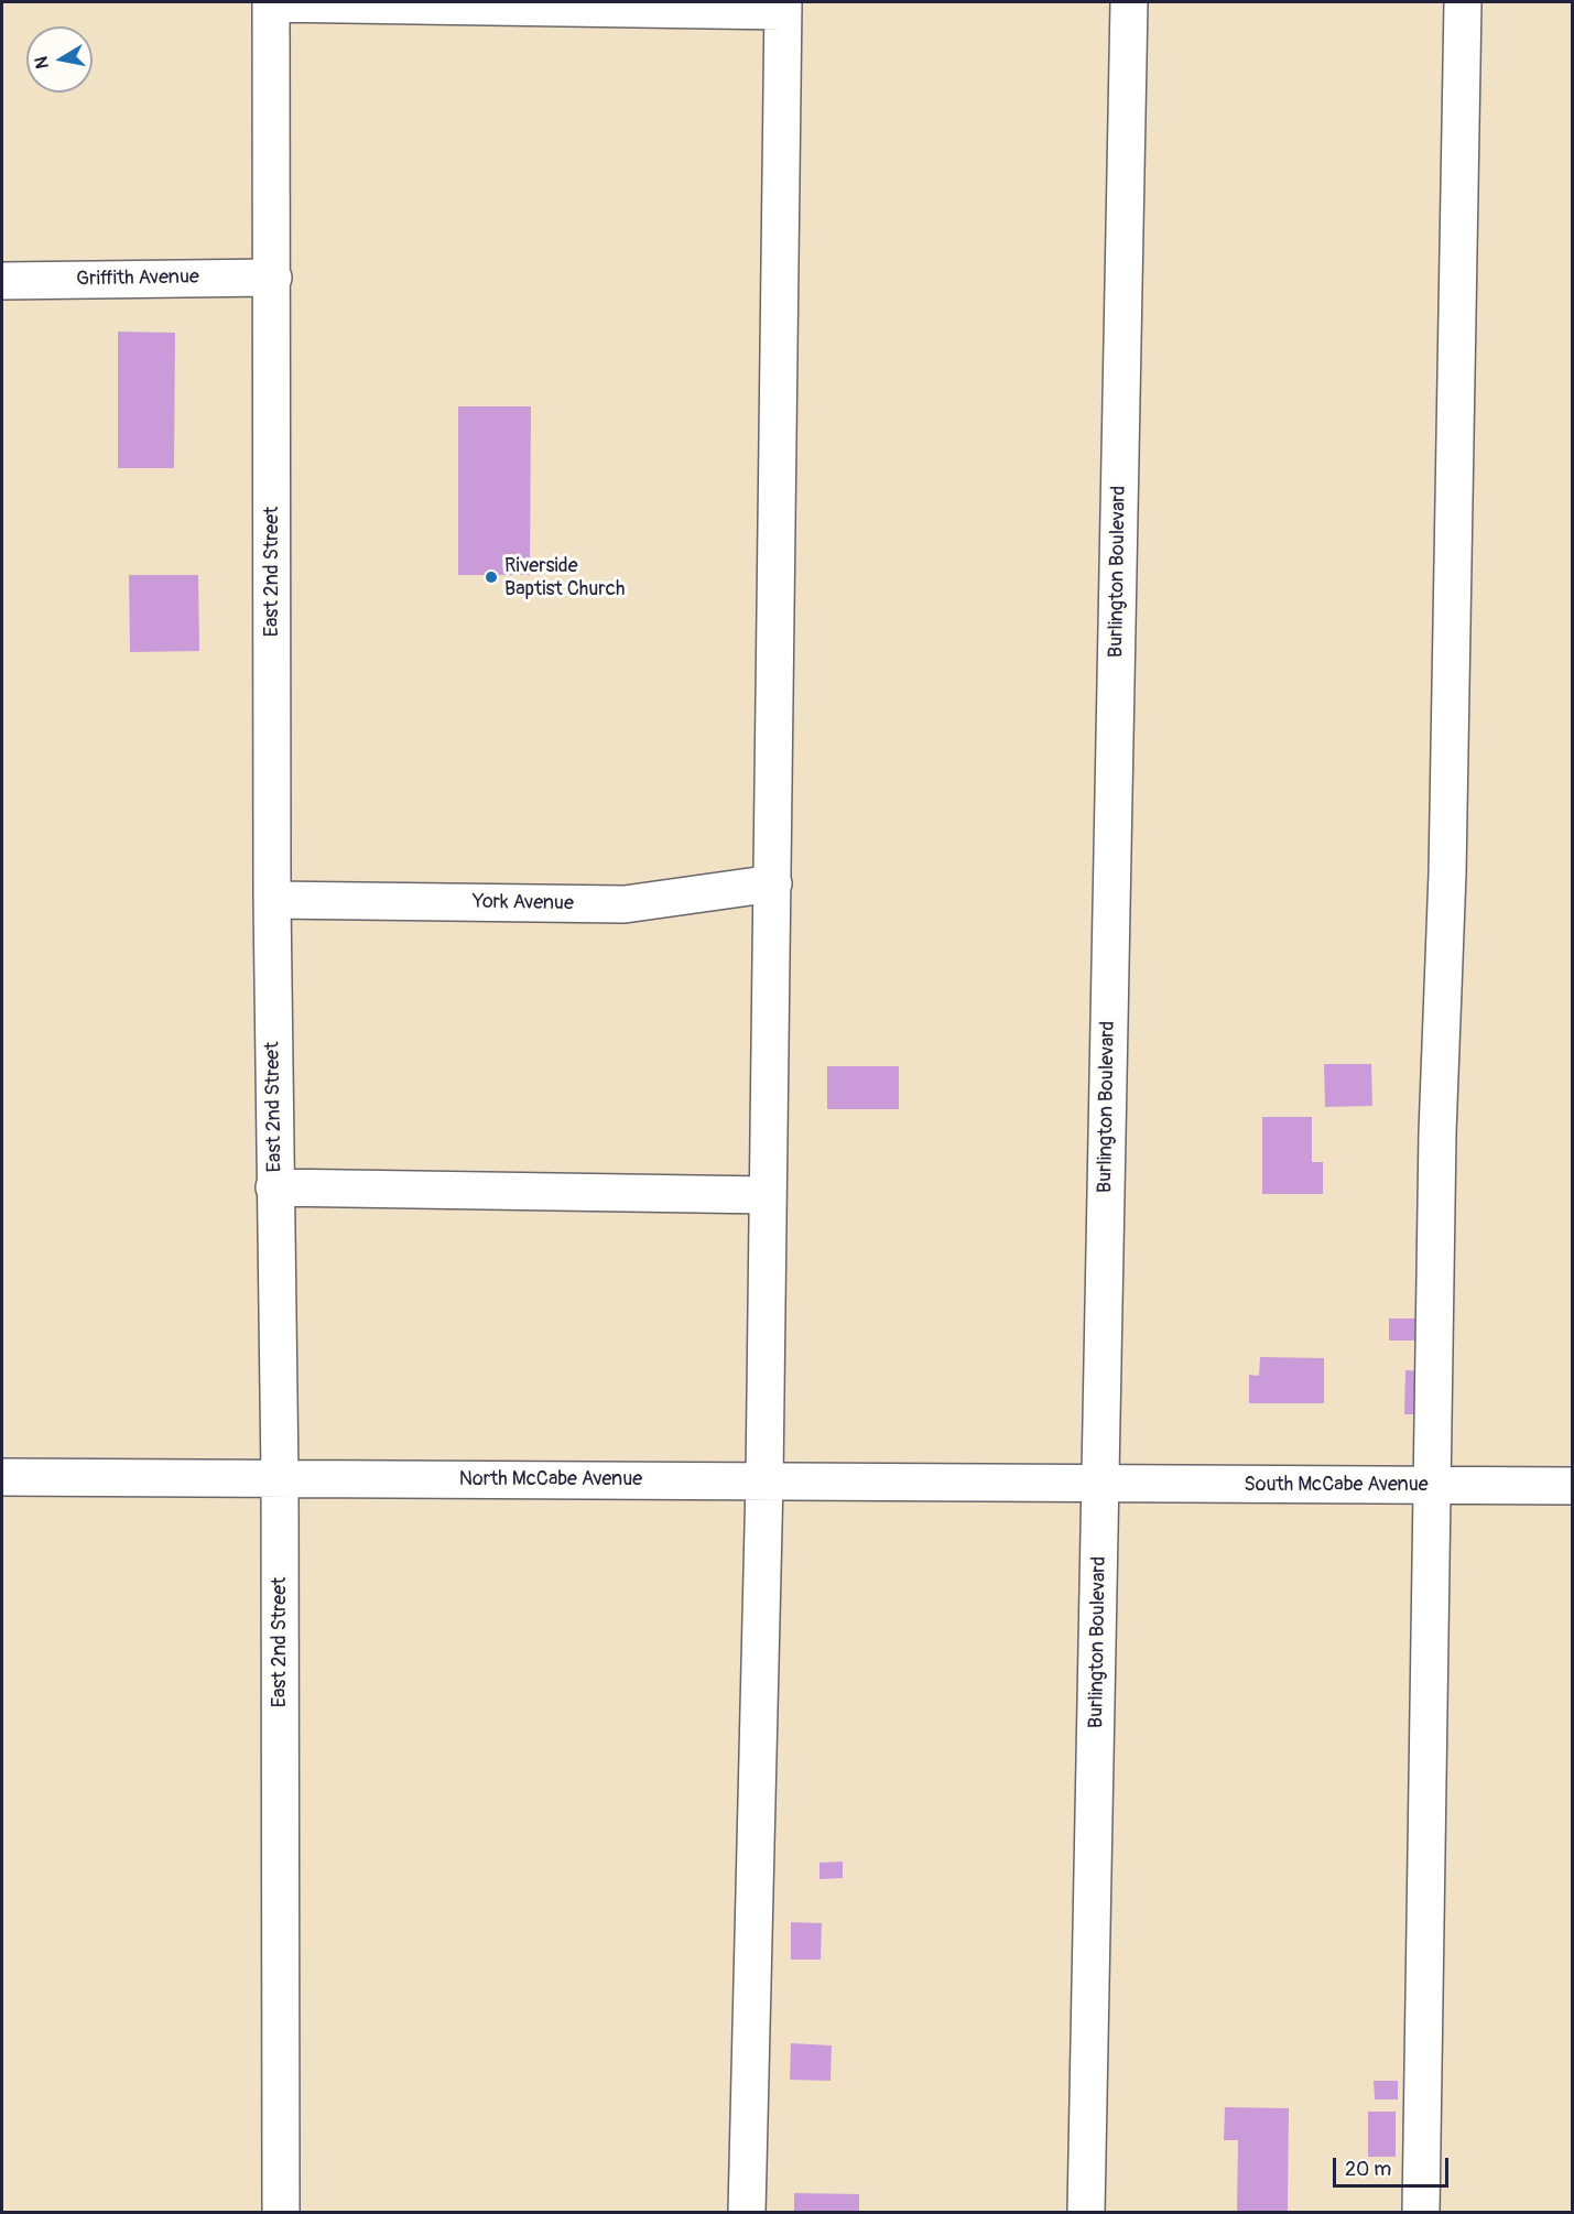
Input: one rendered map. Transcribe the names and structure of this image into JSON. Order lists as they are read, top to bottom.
{
  "streets": {
    "street": [
      "Griffith Avenue",
      "East 2nd Street",
      "Burlington Boulevard",
      "York Avenue",
      "North McCabe Avenue",
      "South McCabe Avenue"
    ]
  },
  "crossings": [
    ["Griffith Avenue", "East 2nd Street"],
    ["East 2nd Street", "York Avenue"],
    ["East 2nd Street", "North McCabe Avenue"],
    ["Burlington Boulevard", "North McCabe Avenue"],
    ["Burlington Boulevard", "South McCabe Avenue"],
    ["North McCabe Avenue", "South McCabe Avenue"]
  ],
  "places": ["Riverside Baptist Church"],
  "scale_bar": "20 m",
  "north": "left"
}
